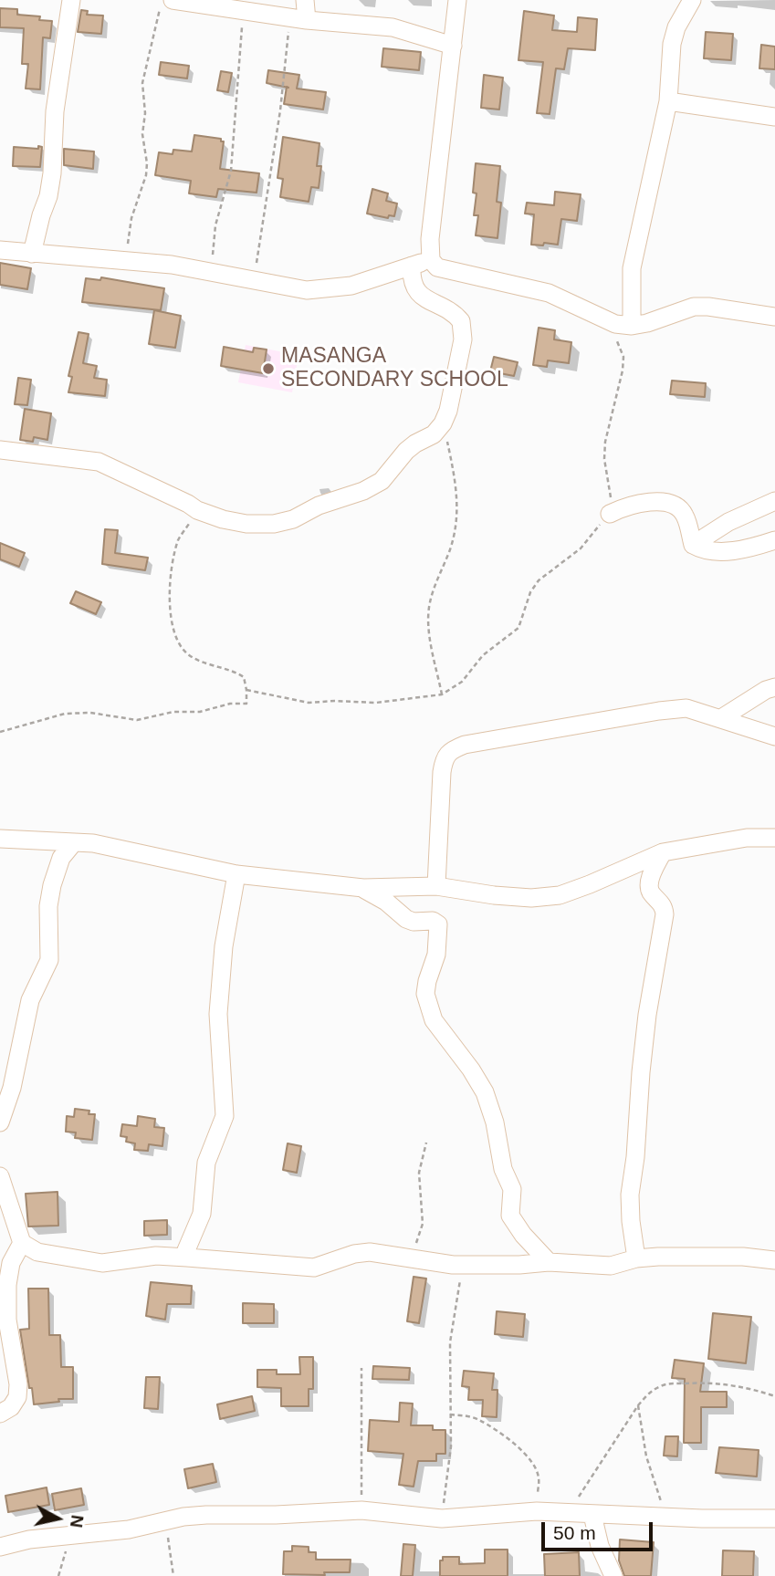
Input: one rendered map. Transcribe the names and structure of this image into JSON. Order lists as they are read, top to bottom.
{
  "places": ["MASANGA SECONDARY SCHOOL"],
  "scale_bar": "50 m",
  "north": "right"
}
